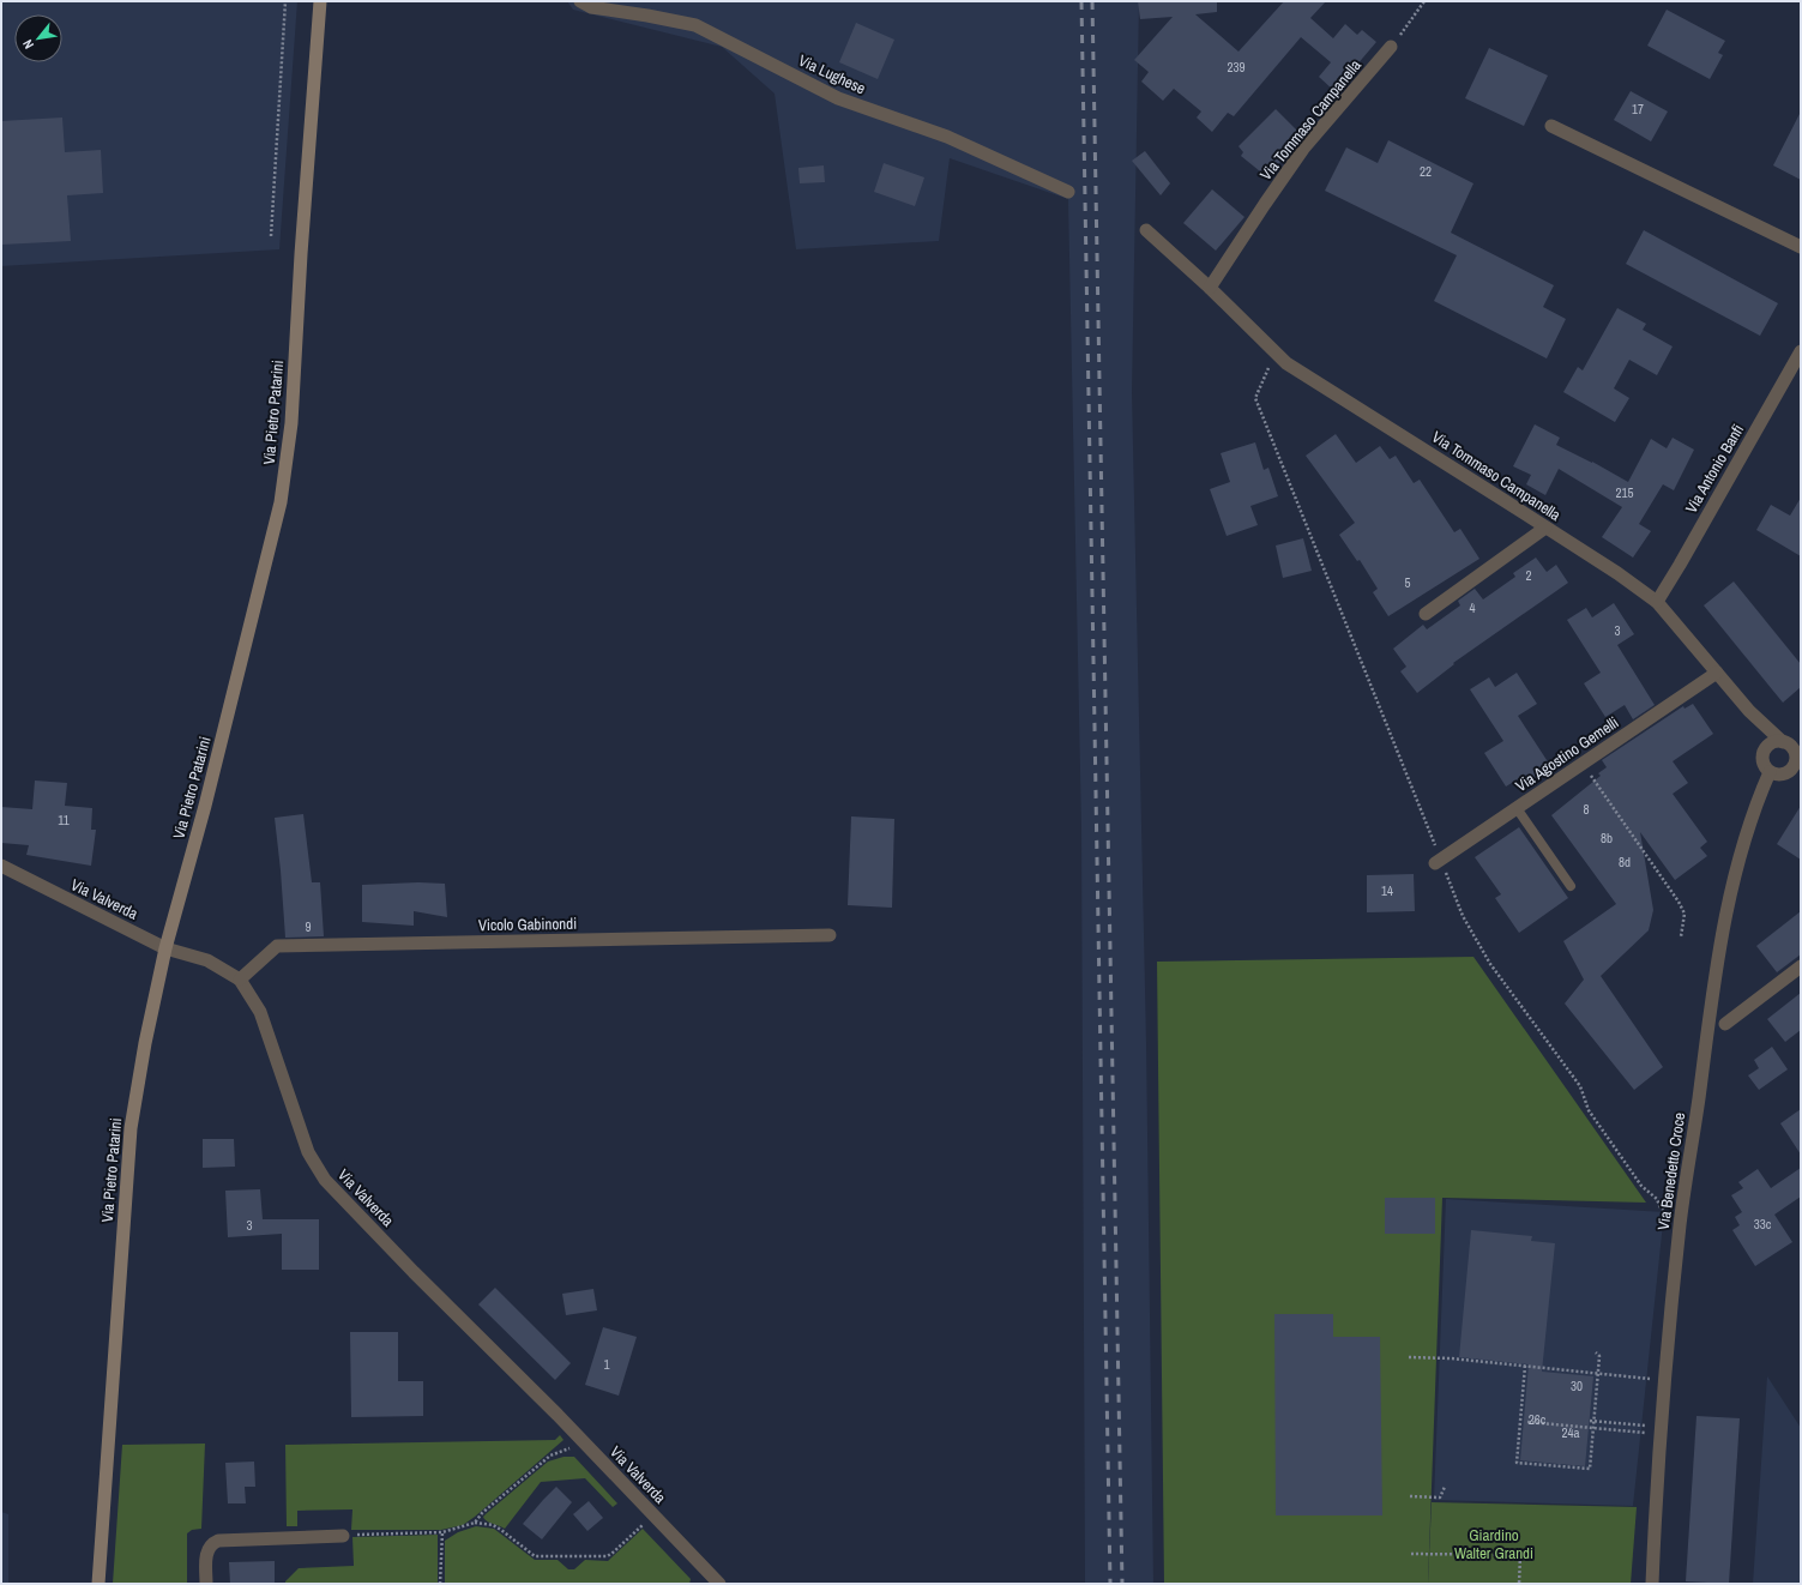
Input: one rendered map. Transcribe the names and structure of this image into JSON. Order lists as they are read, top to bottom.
{
  "streets": {
    "main road": ["Via Pietro Patarini"],
    "street": [
      "Via Lughese",
      "Via Tommaso Campanella",
      "Via Antonio Banfi",
      "Via Agostino Gemelli",
      "Via Valverda",
      "Vicolo Gabinondi",
      "Via Benedetto Croce"
    ]
  },
  "crossings": [
    ["Via Tommaso Campanella", "Via Antonio Banfi"],
    ["Via Tommaso Campanella", "Via Agostino Gemelli"],
    ["Via Tommaso Campanella", "Via Benedetto Croce"],
    ["Via Pietro Patarini", "Via Valverda"],
    ["Via Valverda", "Vicolo Gabinondi"]
  ],
  "parks": ["Giardino Walter Grandi"],
  "house_numbers": [
    "239",
    "17",
    "22",
    "215",
    "2",
    "5",
    "4",
    "3",
    "8",
    "11",
    "8b",
    "8d",
    "14",
    "9",
    "33c",
    "3",
    "1",
    "30",
    "26c",
    "24a"
  ],
  "north": "bottom left"
}
